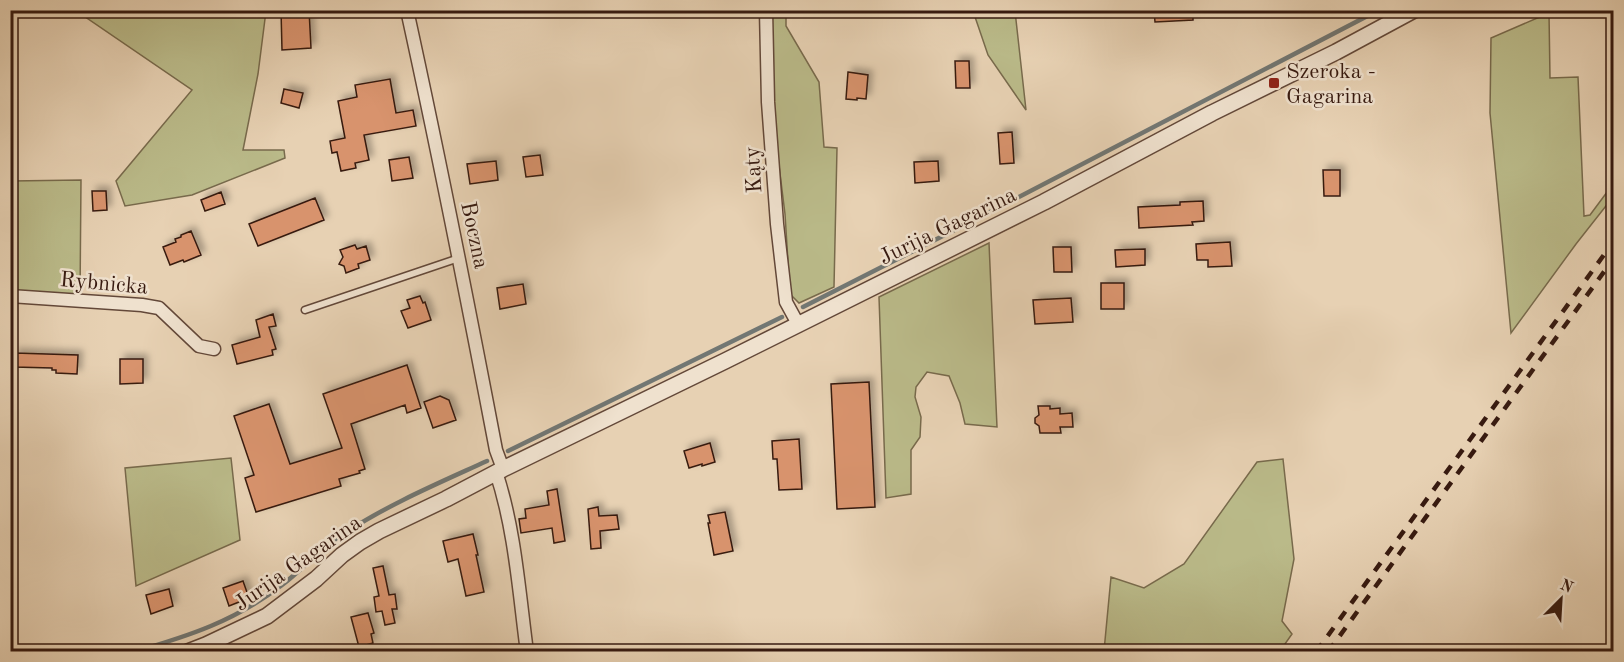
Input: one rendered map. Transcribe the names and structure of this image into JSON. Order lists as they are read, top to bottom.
{
  "streets": {
    "street": [
      "Kąty",
      "Jurija Gagarina",
      "Boczna",
      "Rybnicka"
    ]
  },
  "crossings": [
    ["Kąty", "Jurija Gagarina"],
    ["Jurija Gagarina", "Boczna"]
  ],
  "places": {
    "transit": ["Szeroka - Gagarina"]
  },
  "north": "top right"
}
